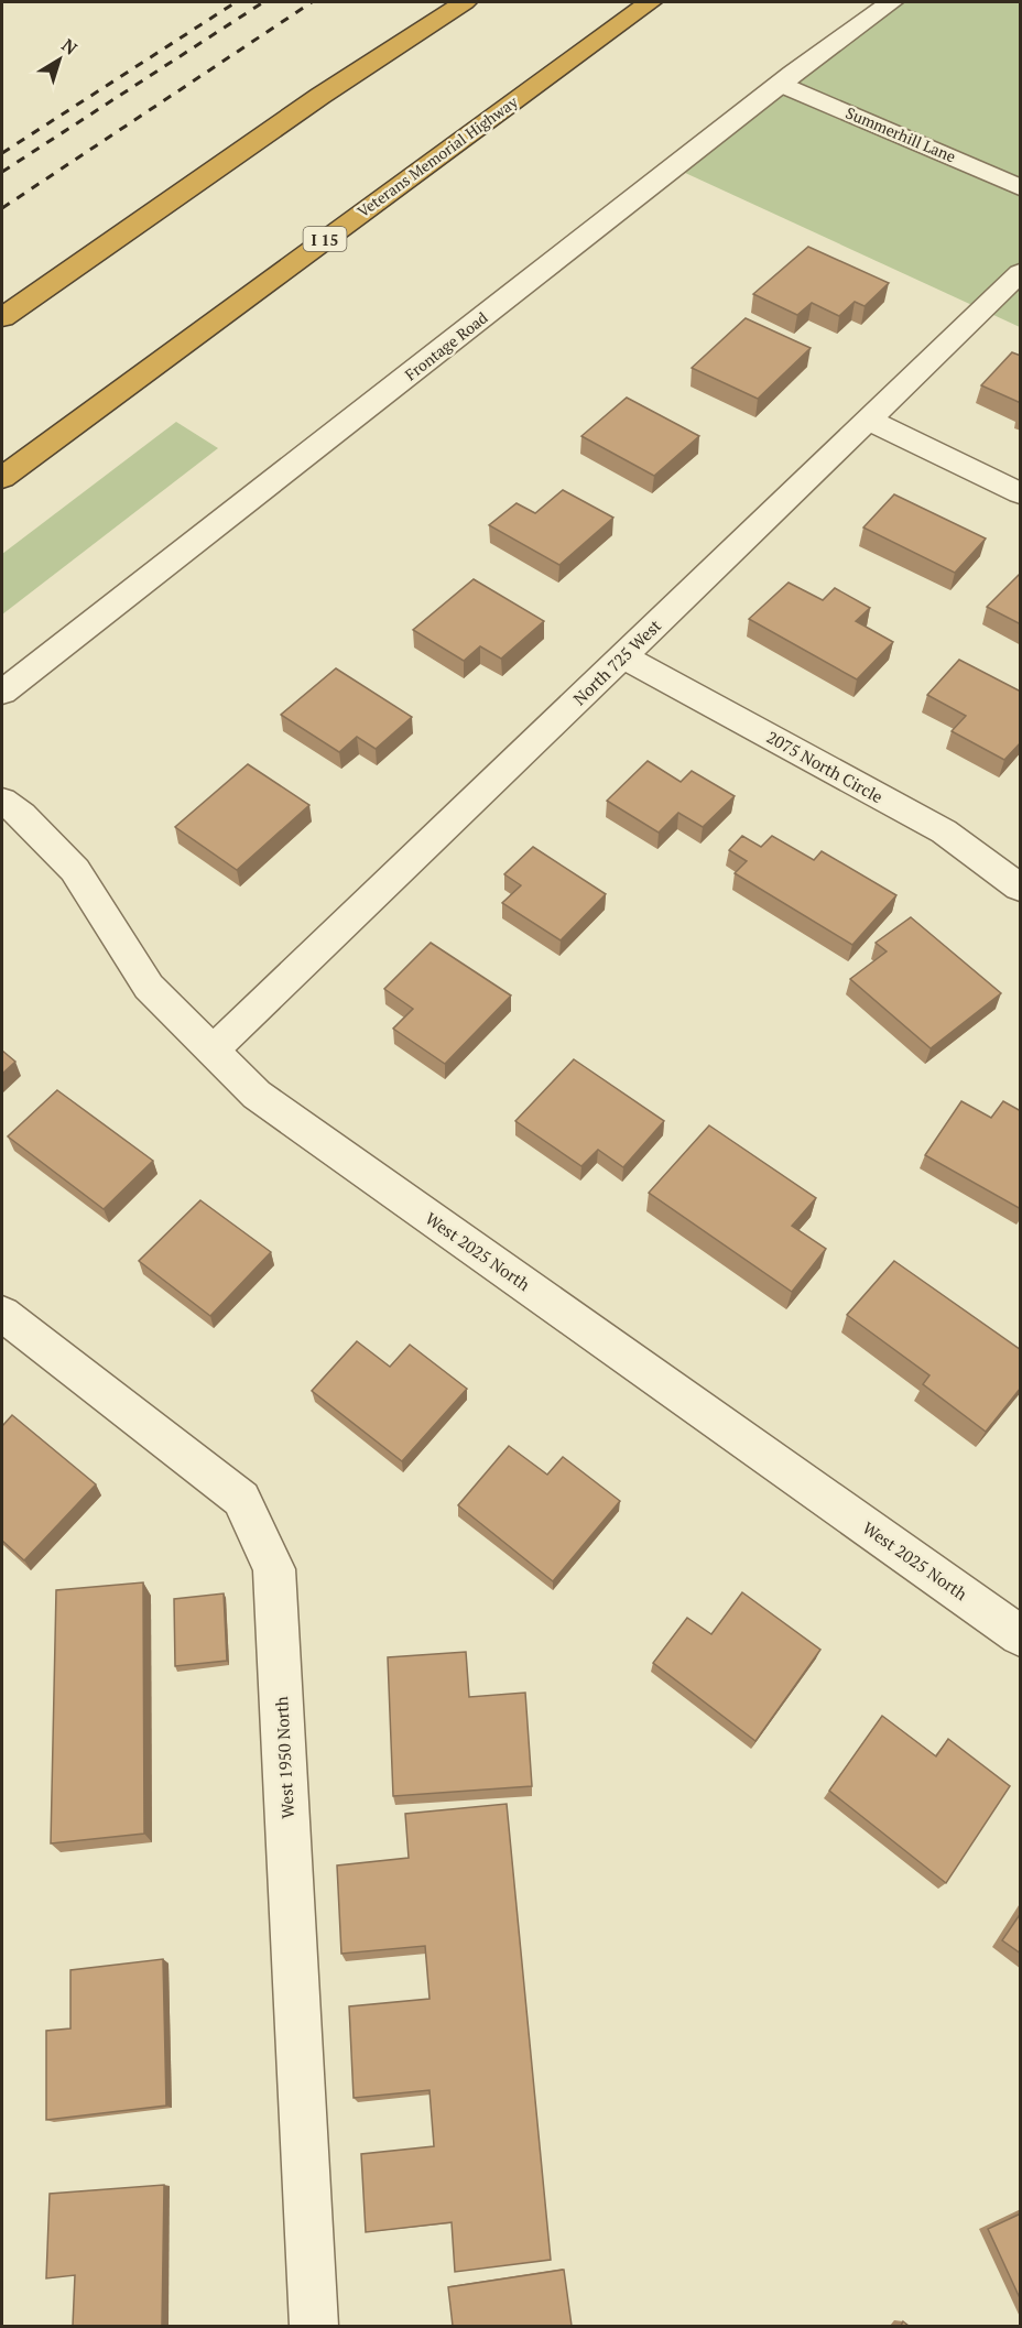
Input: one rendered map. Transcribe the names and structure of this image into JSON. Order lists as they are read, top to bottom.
{
  "streets": {
    "highway": ["Veterans Memorial Highway", "I 15"],
    "street": [
      "Summerhill Lane",
      "Frontage Road",
      "North 725 West",
      "2075 North Circle",
      "West 2025 North",
      "West 1950 North"
    ]
  },
  "crossings": [
    ["Summerhill Lane", "Frontage Road"],
    ["North 725 West", "2075 North Circle"],
    ["North 725 West", "West 2025 North"]
  ],
  "north": "top right"
}
